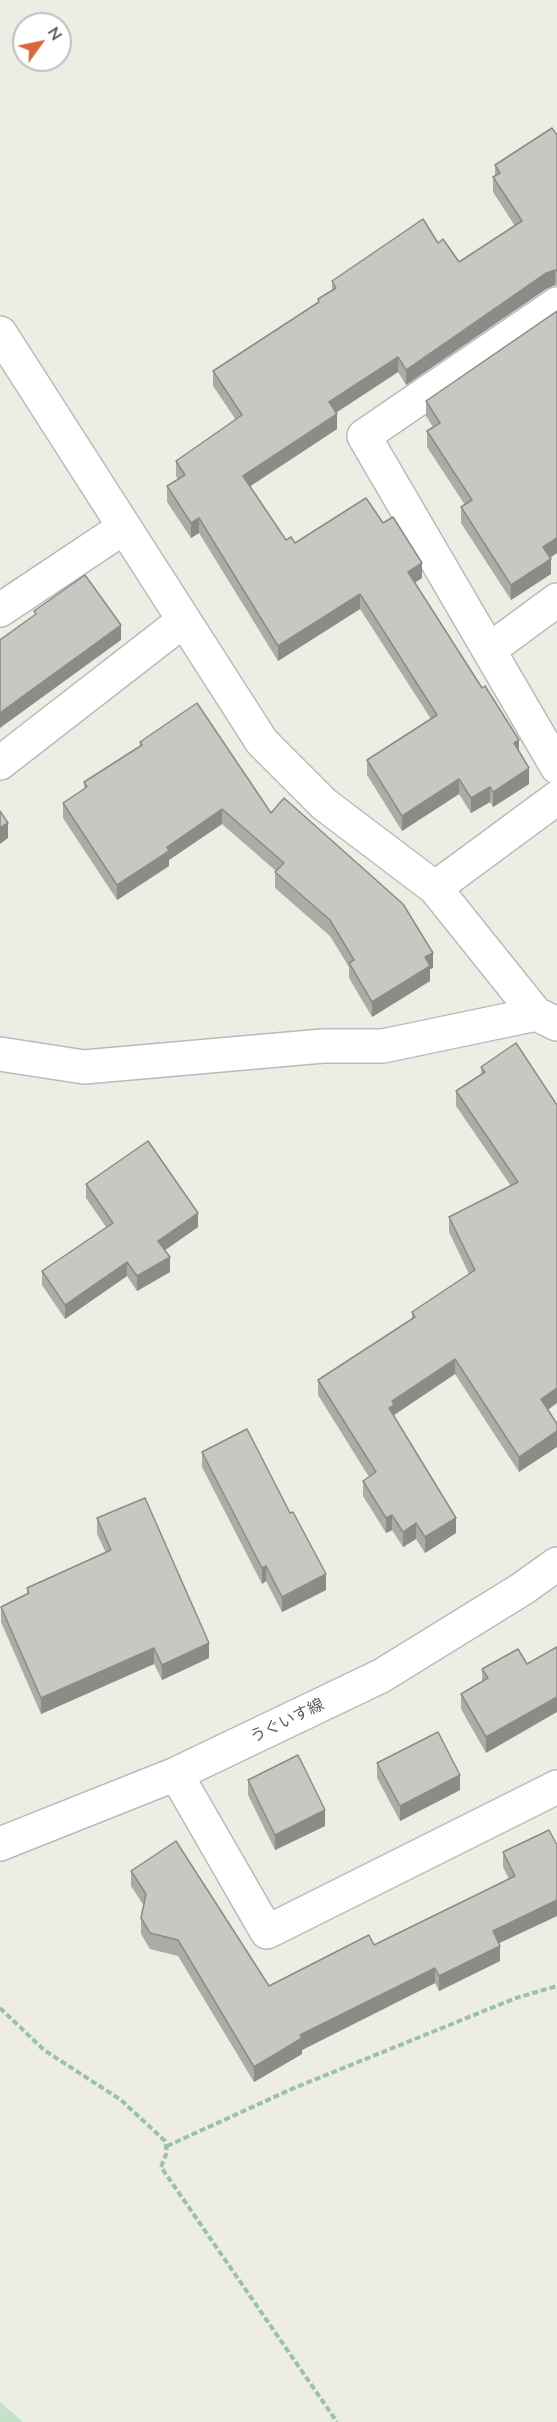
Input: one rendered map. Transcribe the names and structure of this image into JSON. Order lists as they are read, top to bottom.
{
  "streets": {
    "street": ["うぐいす線"]
  },
  "north": "top right"
}
